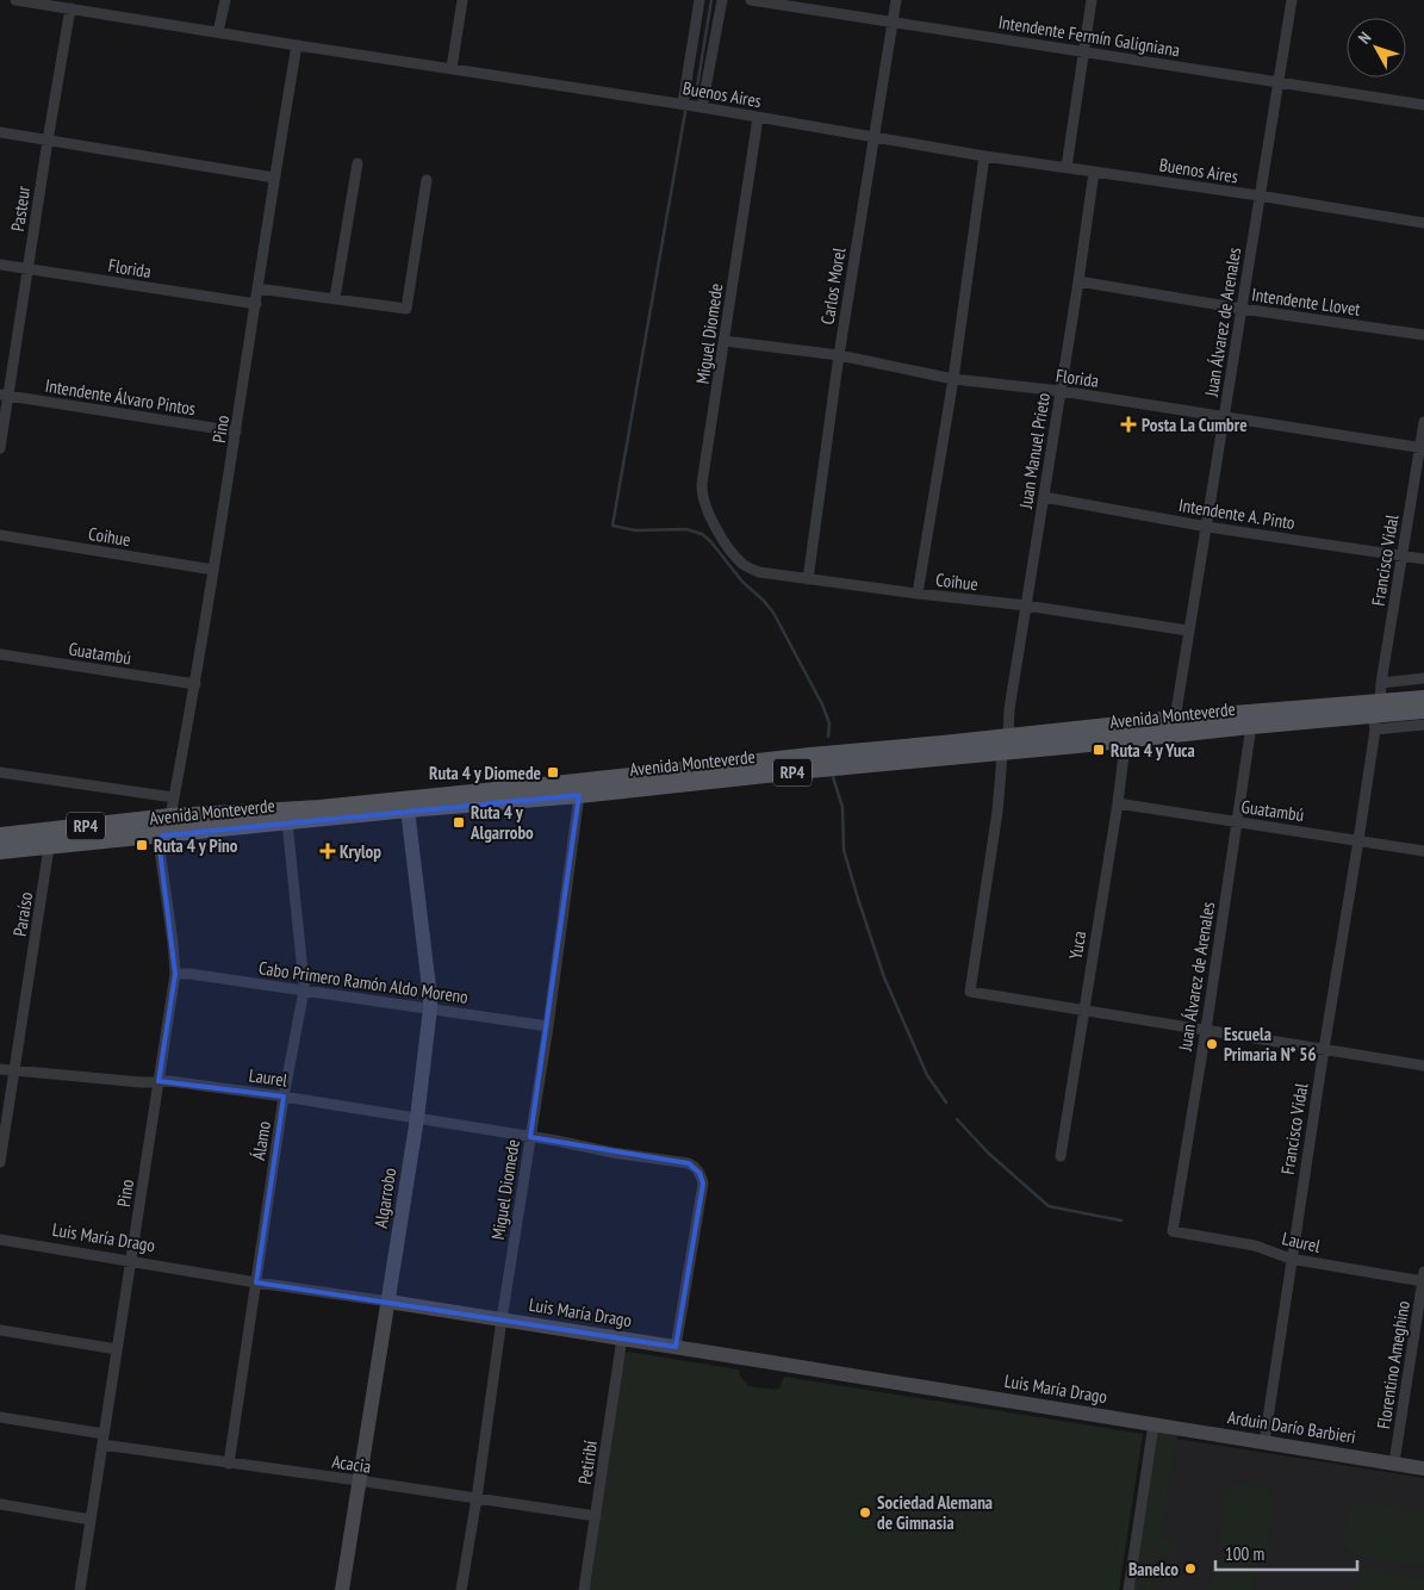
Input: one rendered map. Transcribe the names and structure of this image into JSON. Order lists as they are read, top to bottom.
{
  "streets": {
    "main road": ["Avenida Monteverde", "RP4"],
    "street": [
      "Intendente Fermín Galigniana",
      "Buenos Aires",
      "Pasteur",
      "Florida",
      "Carlos Morel",
      "Intendente Llovet",
      "Juan Álvarez de Arenales",
      "Miguel Diomede",
      "Intendente Álvaro Pintos",
      "Pino",
      "Juan Manuel Prieto",
      "Intendente A. Pinto",
      "Coihue",
      "Francisco Vidal",
      "Guatambú",
      "Paraíso",
      "Yuca",
      "Cabo Primero Ramón Aldo Moreno",
      "Laurel",
      "Álamo",
      "Algarrobo",
      "Luis María Drago",
      "Florentino Ameghino",
      "Arduin Darío Barbieri",
      "Petiribí",
      "Acacia"
    ]
  },
  "crossings": [
    ["Intendente Fermín Galigniana", "Carlos Morel"],
    ["Intendente Fermín Galigniana", "Juan Álvarez de Arenales"],
    ["Buenos Aires", "Pasteur"],
    ["Buenos Aires", "Carlos Morel"],
    ["Buenos Aires", "Juan Álvarez de Arenales"],
    ["Buenos Aires", "Miguel Diomede"],
    ["Buenos Aires", "Pino"],
    ["Buenos Aires", "Juan Manuel Prieto"],
    ["Pasteur", "Florida"],
    ["Pasteur", "Intendente Álvaro Pintos"],
    ["Florida", "Carlos Morel"],
    ["Florida", "Juan Álvarez de Arenales"],
    ["Florida", "Miguel Diomede"],
    ["Florida", "Pino"],
    ["Florida", "Juan Manuel Prieto"],
    ["Florida", "Francisco Vidal"],
    ["Carlos Morel", "Coihue"],
    ["Intendente Llovet", "Juan Álvarez de Arenales"],
    ["Intendente Llovet", "Juan Manuel Prieto"],
    ["Juan Álvarez de Arenales", "Intendente A. Pinto"],
    ["Juan Álvarez de Arenales", "Coihue"],
    ["Juan Álvarez de Arenales", "Guatambú"],
    ["Juan Álvarez de Arenales", "Avenida Monteverde"],
    ["Juan Álvarez de Arenales", "Laurel"],
    ["Miguel Diomede", "Coihue"],
    ["Miguel Diomede", "Avenida Monteverde"],
    ["Miguel Diomede", "Cabo Primero Ramón Aldo Moreno"],
    ["Miguel Diomede", "Laurel"],
    ["Miguel Diomede", "Luis María Drago"],
    ["Miguel Diomede", "Acacia"],
    ["Intendente Álvaro Pintos", "Pino"],
    ["Pino", "Coihue"],
    ["Pino", "Guatambú"],
    ["Pino", "Avenida Monteverde"],
    ["Pino", "Cabo Primero Ramón Aldo Moreno"],
    ["Pino", "Laurel"],
    ["Pino", "Luis María Drago"],
    ["Pino", "Acacia"],
    ["Juan Manuel Prieto", "Intendente A. Pinto"],
    ["Juan Manuel Prieto", "Coihue"],
    ["Juan Manuel Prieto", "Avenida Monteverde"],
    ["Juan Manuel Prieto", "Yuca"],
    ["Intendente A. Pinto", "Francisco Vidal"],
    ["Francisco Vidal", "Guatambú"],
    ["Francisco Vidal", "Avenida Monteverde"],
    ["Francisco Vidal", "Laurel"],
    ["Francisco Vidal", "Arduin Darío Barbieri"],
    ["Guatambú", "Yuca"],
    ["Avenida Monteverde", "Paraíso"],
    ["Avenida Monteverde", "Yuca"],
    ["Avenida Monteverde", "Álamo"],
    ["Avenida Monteverde", "Algarrobo"],
    ["Paraíso", "Laurel"],
    ["Cabo Primero Ramón Aldo Moreno", "Álamo"],
    ["Cabo Primero Ramón Aldo Moreno", "Algarrobo"],
    ["Laurel", "Álamo"],
    ["Laurel", "Algarrobo"],
    ["Laurel", "Luis María Drago"],
    ["Laurel", "Florentino Ameghino"],
    ["Álamo", "Luis María Drago"],
    ["Álamo", "Acacia"],
    ["Algarrobo", "Luis María Drago"],
    ["Algarrobo", "Acacia"],
    ["Luis María Drago", "Arduin Darío Barbieri"],
    ["Luis María Drago", "Petiribí"],
    ["Florentino Ameghino", "Arduin Darío Barbieri"],
    ["Petiribí", "Acacia"]
  ],
  "places": {
    "health": ["Posta La Cumbre", "Krylop"],
    "transit": [
      "Ruta 4 y Yuca",
      "Ruta 4 y Diomede",
      "Ruta 4 y Algarrobo",
      "Ruta 4 y Pino"
    ],
    "other": ["Escuela Primaria N* 56", "Sociedad Alemana de Gimnasia", "Banelco"]
  },
  "scale_bar": "100 m",
  "north": "top left"
}
